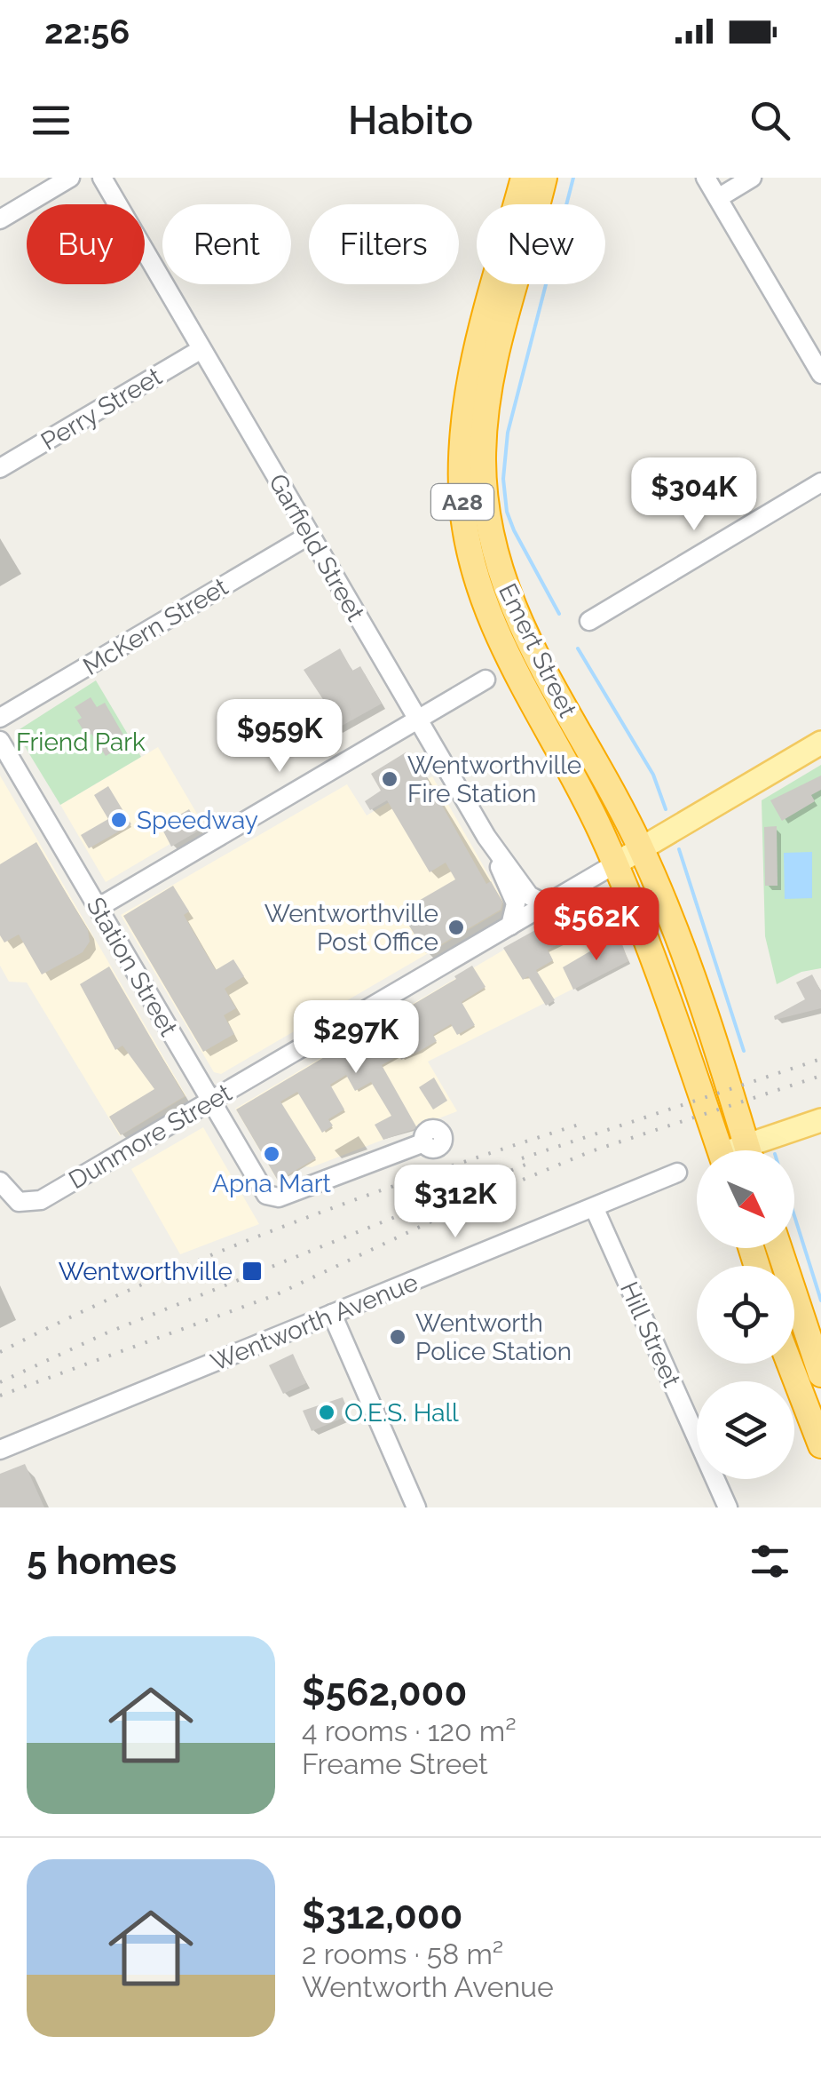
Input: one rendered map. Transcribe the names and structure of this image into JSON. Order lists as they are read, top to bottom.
{
  "streets": {
    "highway": ["A28", "Emert Street"],
    "main road": ["Dunmore Street"],
    "street": [
      "Perry Street",
      "Garfield Street",
      "McKern Street",
      "Station Street",
      "Wentworth Avenue",
      "Hill Street"
    ]
  },
  "crossings": [
    ["Perry Street", "Garfield Street"],
    ["A28", "Emert Street"],
    ["A28", "Dunmore Street"],
    ["Garfield Street", "McKern Street"],
    ["Garfield Street", "Dunmore Street"],
    ["Emert Street", "Dunmore Street"],
    ["Station Street", "Dunmore Street"],
    ["Wentworth Avenue", "Hill Street"]
  ],
  "parks": ["Friend Park"],
  "places": {
    "other": [
      "Wentworthville Fire Station",
      "Speedway",
      "Wentworthville Post Office",
      "Apna Mart",
      "Wentworth Police Station",
      "O.E.S. Hall"
    ],
    "transit": ["Wentworthville"]
  },
  "north": "bottom right",
  "page": {
    "status": "22:56",
    "header": "Habito",
    "chip": [
      "Buy",
      "Rent",
      "Filters",
      "New"
    ],
    "price": [
      "$304K",
      "$959K",
      "$562K",
      "$297K",
      "$312K"
    ],
    "heading": "5 homes",
    "list": [
      {
        "name": "$562,000",
        "note": "4 rooms · 120 m² · Freame Street"
      },
      {
        "name": "$312,000",
        "note": "2 rooms · 58 m² · Wentworth Avenue"
      }
    ]
  }
}
